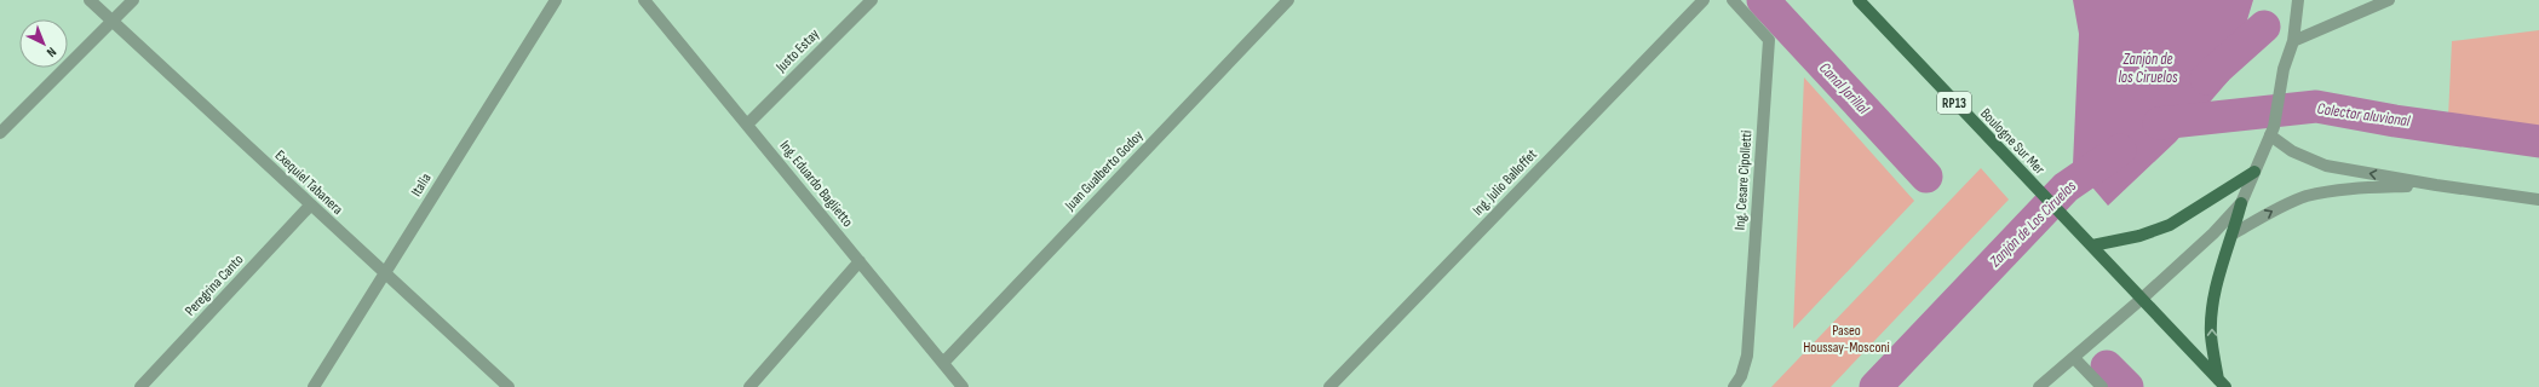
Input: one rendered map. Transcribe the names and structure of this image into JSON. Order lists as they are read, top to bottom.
{
  "streets": {
    "main road": ["RP13", "Boulogne Sur Mer"],
    "street": [
      "Justo Estay",
      "Juan Gualberto Godoy",
      "Ing. Cesare Cipolletti",
      "Exequiel Tabanera",
      "Ing. Julio Balloffet",
      "Ing. Eduardo Baglietto",
      "Italia",
      "Peregrina Canto"
    ]
  },
  "crossings": [
    ["Justo Estay", "Ing. Eduardo Baglietto"],
    ["Juan Gualberto Godoy", "Ing. Eduardo Baglietto"],
    ["Exequiel Tabanera", "Italia"],
    ["Exequiel Tabanera", "Peregrina Canto"]
  ],
  "water": [
    "Zanjón de los Ciruelos",
    "Canal Jarillal",
    "Colector aluvional",
    "Zanjón de Los Ciruelos"
  ],
  "parks": ["Paseo Houssay-Mosconi"],
  "north": "bottom right"
}
